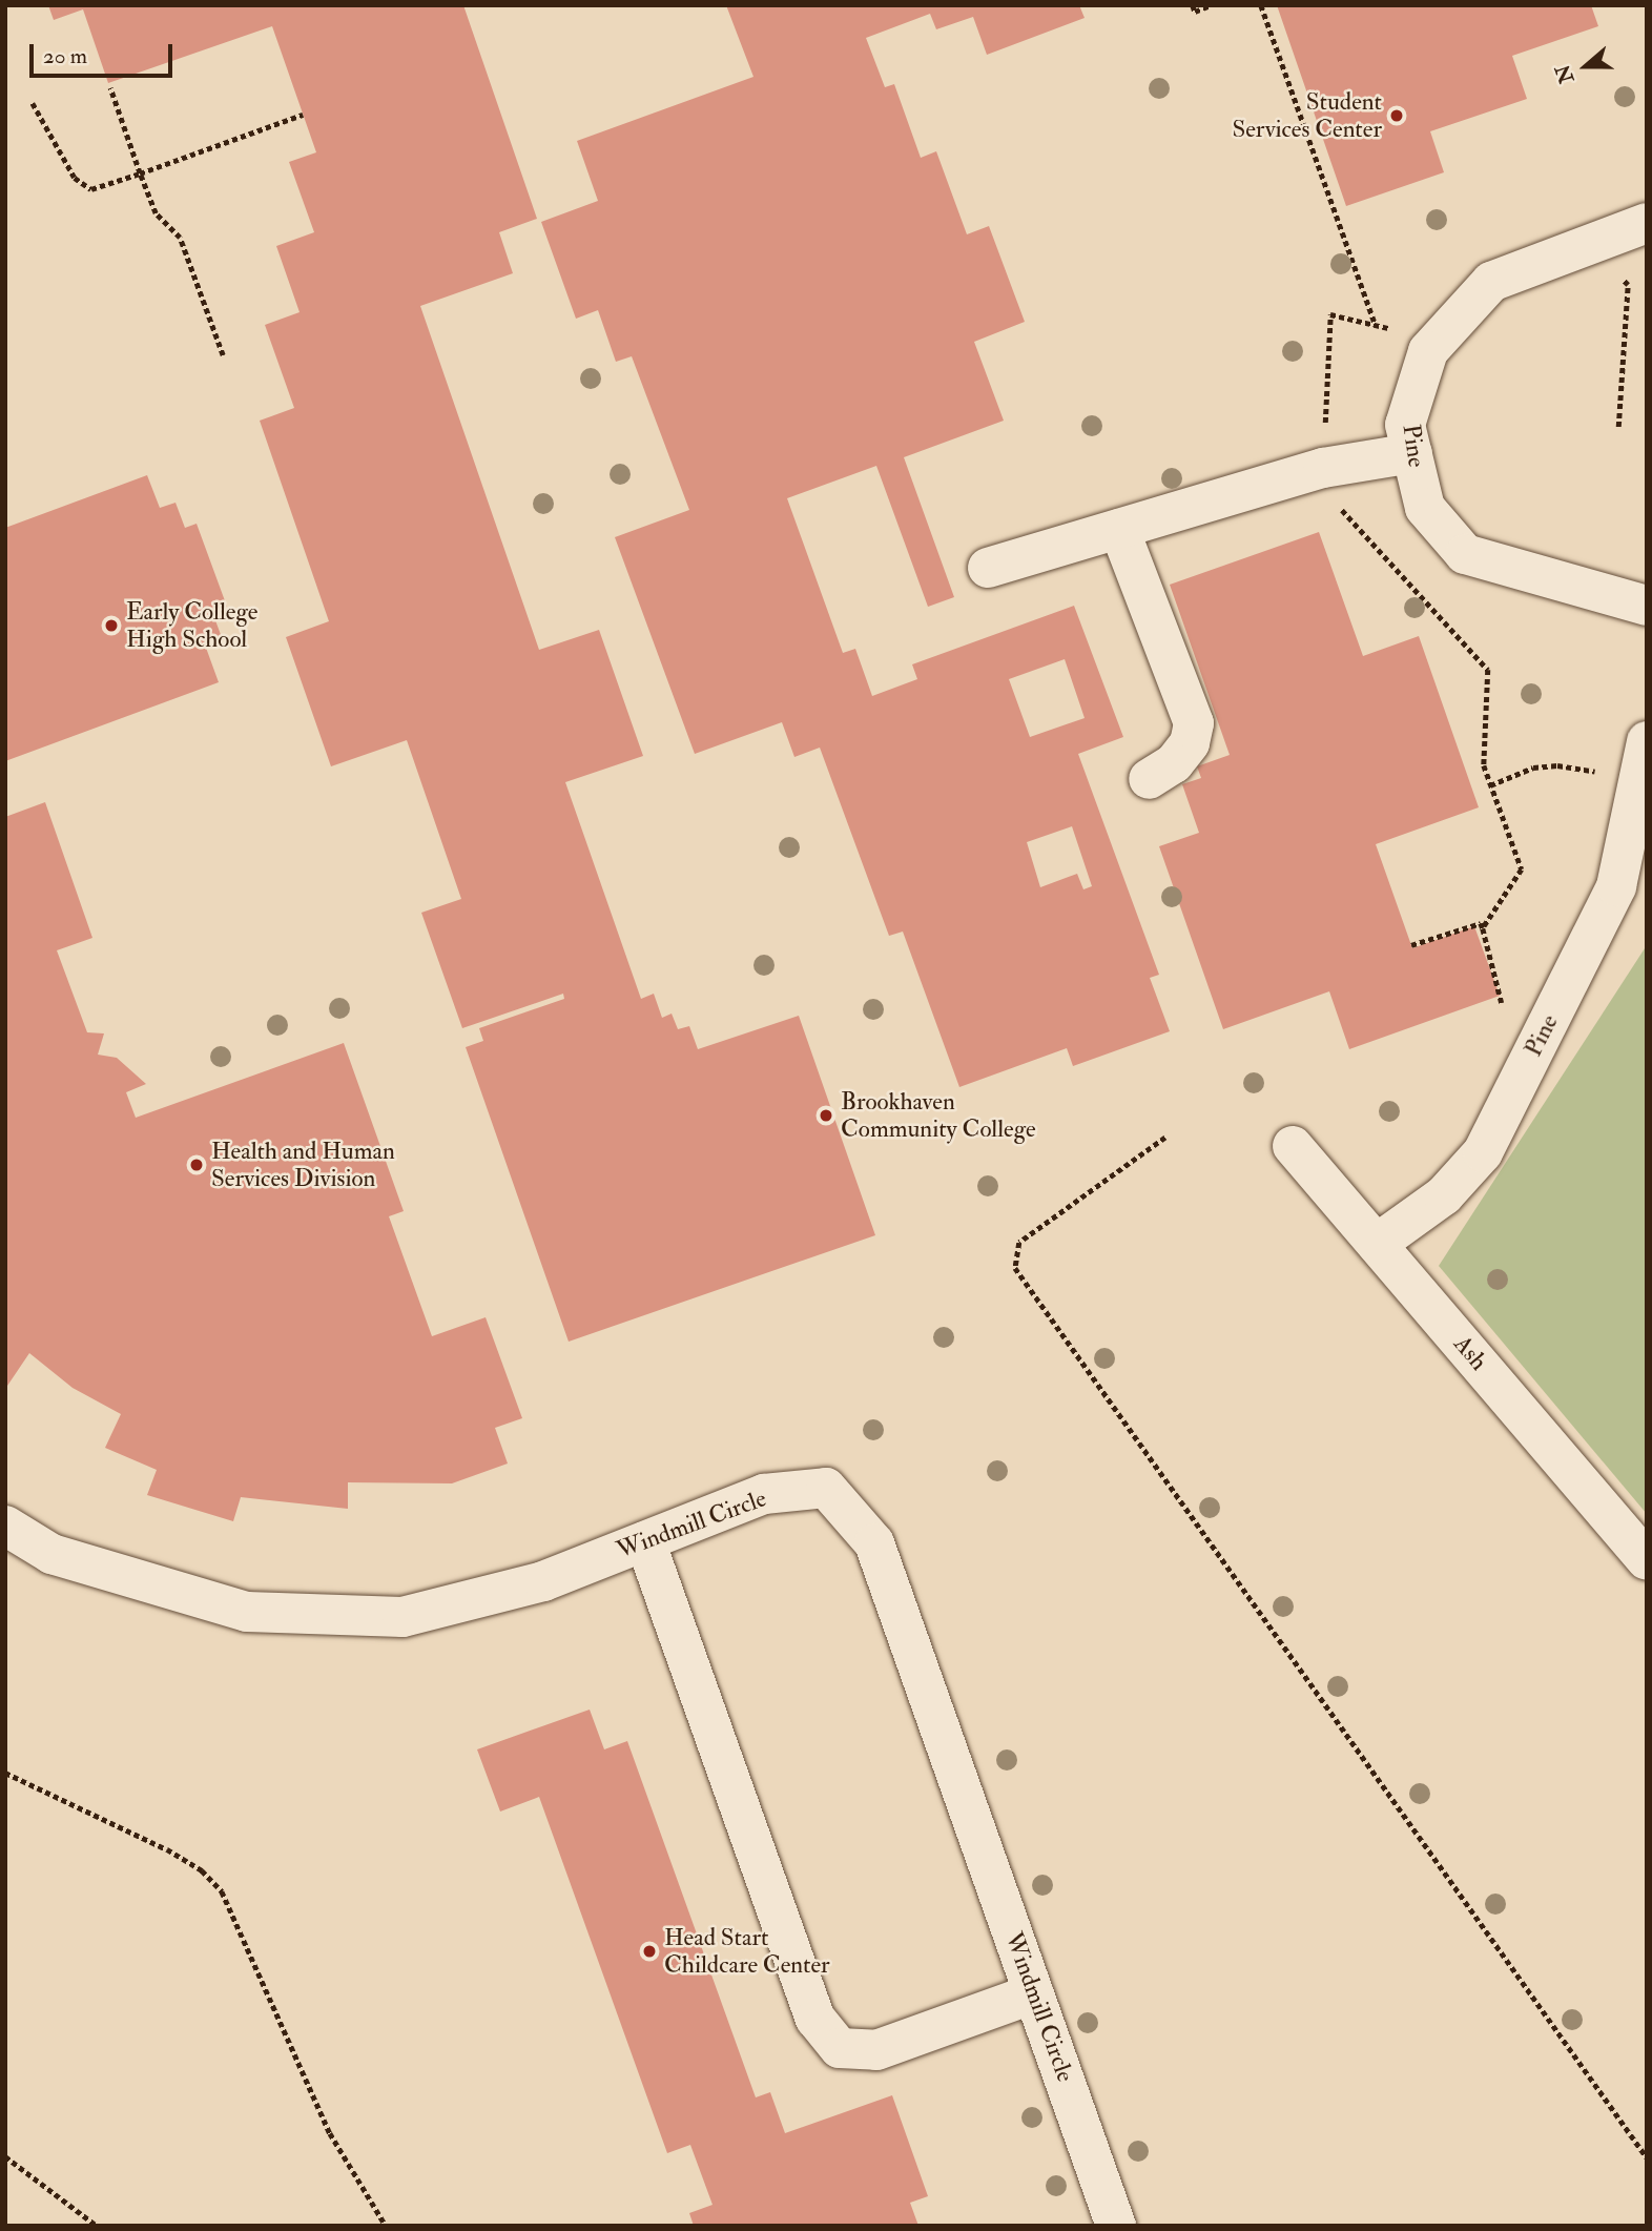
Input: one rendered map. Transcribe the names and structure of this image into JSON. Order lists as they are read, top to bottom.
{
  "streets": {
    "lane": ["Pine", "Ash", "Windmill Circle"]
  },
  "crossings": [
    ["Pine", "Ash"]
  ],
  "places": [
    "Student Services Center",
    "Early College High School",
    "Brookhaven Community College",
    "Health and Human Services Division",
    "Head Start Childcare Center"
  ],
  "scale_bar": "20 m",
  "north": "left"
}
